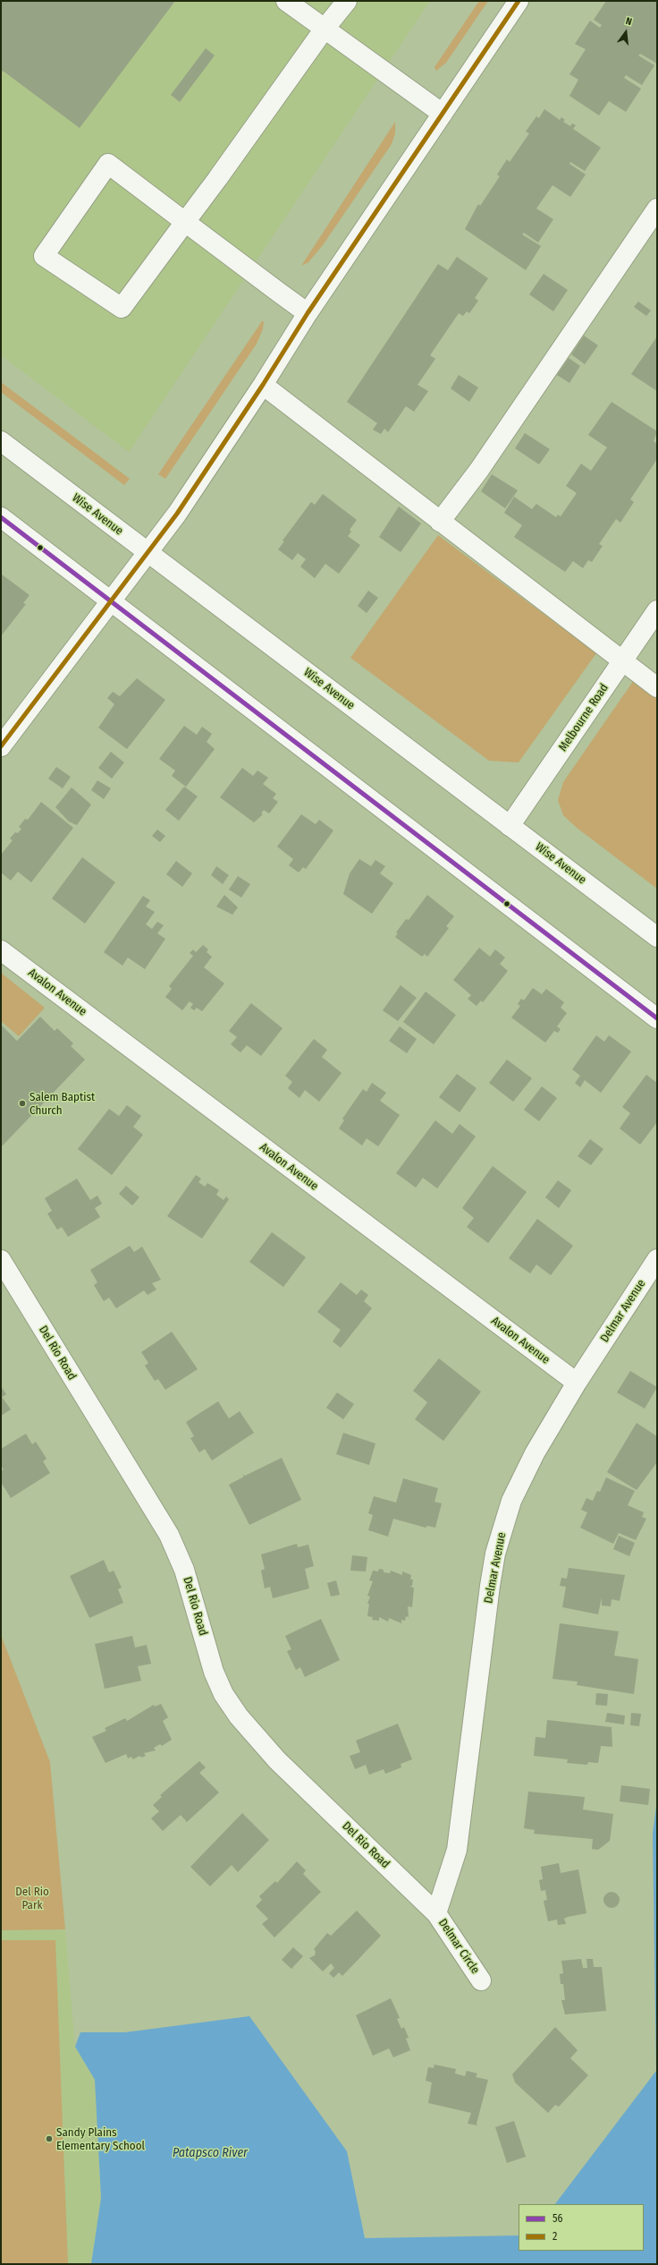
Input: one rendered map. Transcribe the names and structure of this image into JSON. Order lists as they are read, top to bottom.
{
  "streets": {
    "street": [
      "Wise Avenue",
      "Melbourne Road",
      "Avalon Avenue",
      "Delmar Avenue",
      "Del Rio Road",
      "Delmar Circle"
    ]
  },
  "crossings": [
    ["Wise Avenue", "Melbourne Road"],
    ["Avalon Avenue", "Delmar Avenue"],
    ["Delmar Avenue", "Del Rio Road"],
    ["Delmar Avenue", "Delmar Circle"],
    ["Del Rio Road", "Delmar Circle"]
  ],
  "water": ["Patapsco River"],
  "parks": ["Del Rio Park"],
  "places": ["Salem Baptist Church", "Sandy Plains Elementary School"],
  "lines": ["transit line 2", "transit line 56"],
  "legend": ["56", "2"],
  "north": "top"
}
